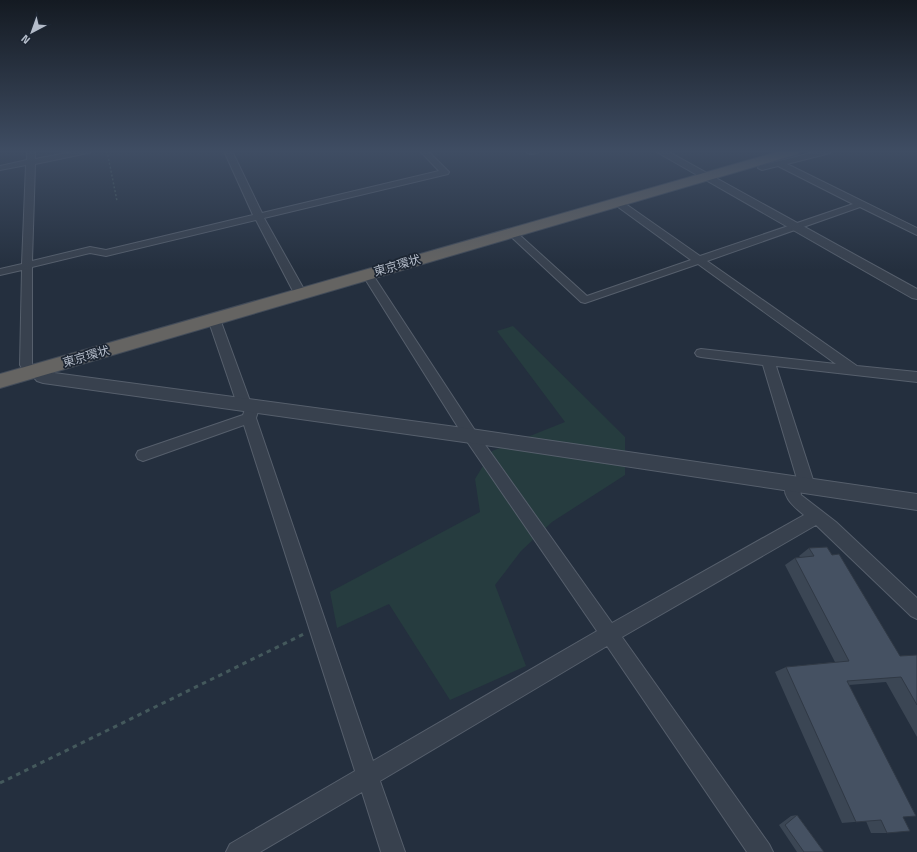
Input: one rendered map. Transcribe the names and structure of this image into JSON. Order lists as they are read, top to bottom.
{
  "streets": {
    "highway": ["東京環状"]
  },
  "north": "bottom left"
}
